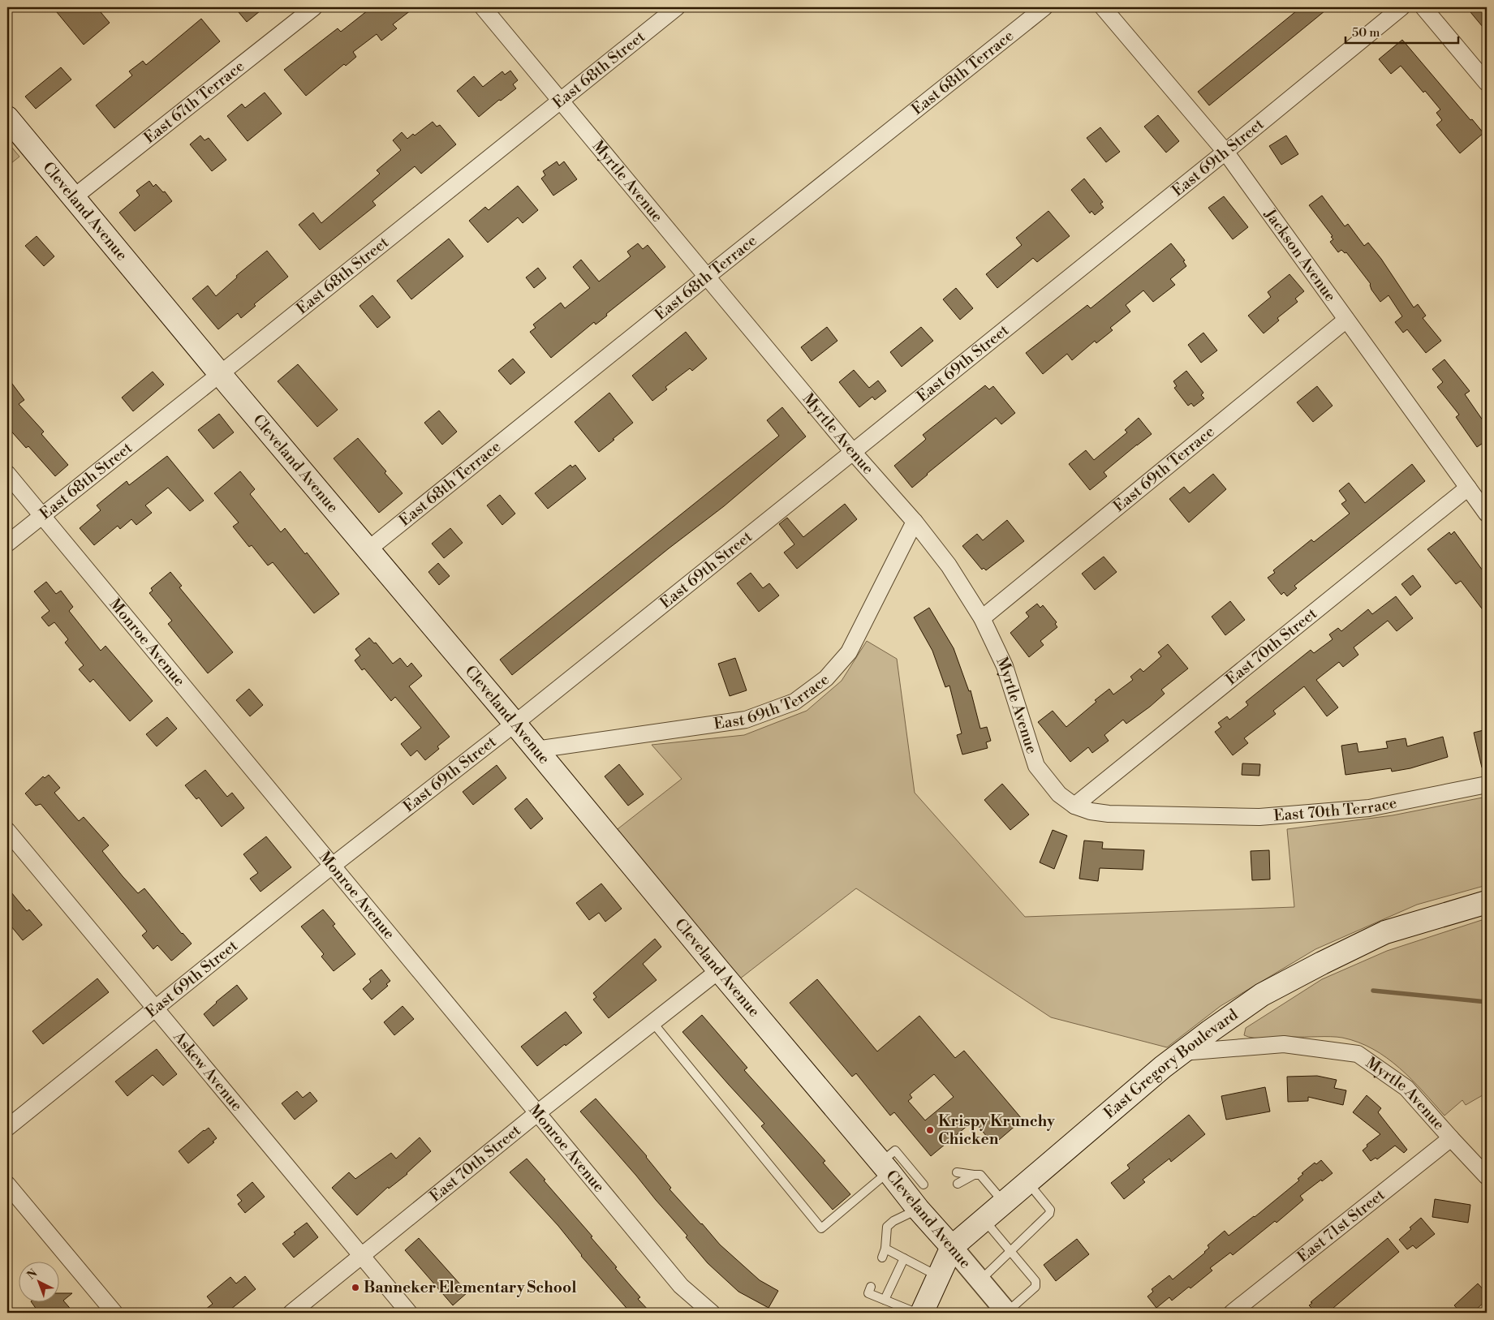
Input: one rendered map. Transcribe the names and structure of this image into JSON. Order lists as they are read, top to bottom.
{
  "streets": {
    "main road": ["Cleveland Avenue", "East Gregory Boulevard"],
    "street": [
      "East 68th Street",
      "East 68th Terrace",
      "East 67th Terrace",
      "East 69th Street",
      "Myrtle Avenue",
      "Jackson Avenue",
      "East 69th Terrace",
      "Monroe Avenue",
      "East 70th Street",
      "East 70th Terrace",
      "Askew Avenue",
      "East 71st Street"
    ]
  },
  "crossings": [
    ["East 68th Street", "Myrtle Avenue"],
    ["East 68th Street", "Cleveland Avenue"],
    ["East 68th Street", "Monroe Avenue"],
    ["East 68th Terrace", "Myrtle Avenue"],
    ["East 68th Terrace", "Cleveland Avenue"],
    ["East 67th Terrace", "Cleveland Avenue"],
    ["East 69th Street", "Myrtle Avenue"],
    ["East 69th Street", "Cleveland Avenue"],
    ["East 69th Street", "Jackson Avenue"],
    ["East 69th Street", "Monroe Avenue"],
    ["East 69th Street", "Askew Avenue"],
    ["Myrtle Avenue", "East 69th Terrace"],
    ["Myrtle Avenue", "East 70th Street"],
    ["Myrtle Avenue", "East 70th Terrace"],
    ["Myrtle Avenue", "East Gregory Boulevard"],
    ["Myrtle Avenue", "East 71st Street"],
    ["Cleveland Avenue", "East 69th Terrace"],
    ["Cleveland Avenue", "East 70th Street"],
    ["Cleveland Avenue", "East Gregory Boulevard"],
    ["Jackson Avenue", "East 69th Terrace"],
    ["Jackson Avenue", "East 70th Street"],
    ["Monroe Avenue", "East 70th Street"],
    ["East 70th Street", "Askew Avenue"]
  ],
  "places": ["Krispy Krunchy Chicken", "Banneker Elementary School"],
  "scale_bar": "50 m",
  "north": "top left"
}
